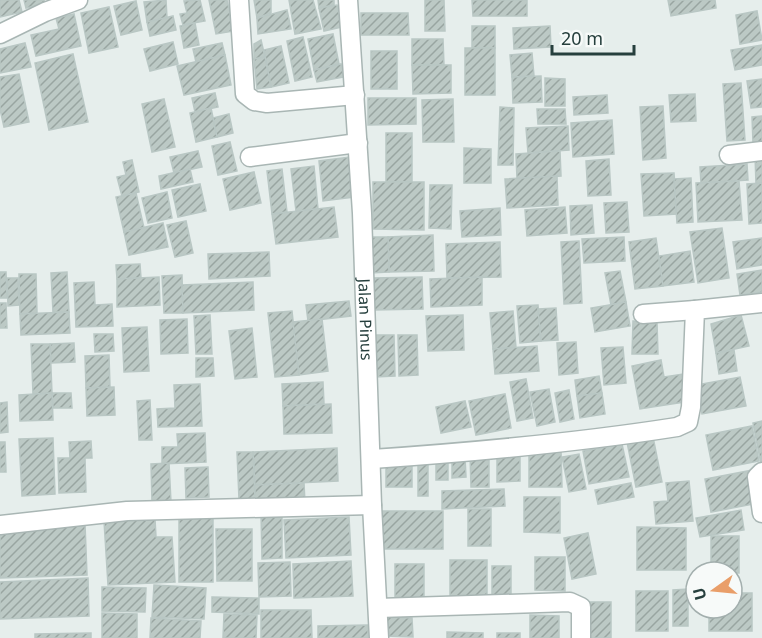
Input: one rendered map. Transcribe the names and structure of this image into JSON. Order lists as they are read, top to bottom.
{
  "streets": {
    "street": ["Jalan Pinus"]
  },
  "scale_bar": "20 m",
  "north": "left"
}
